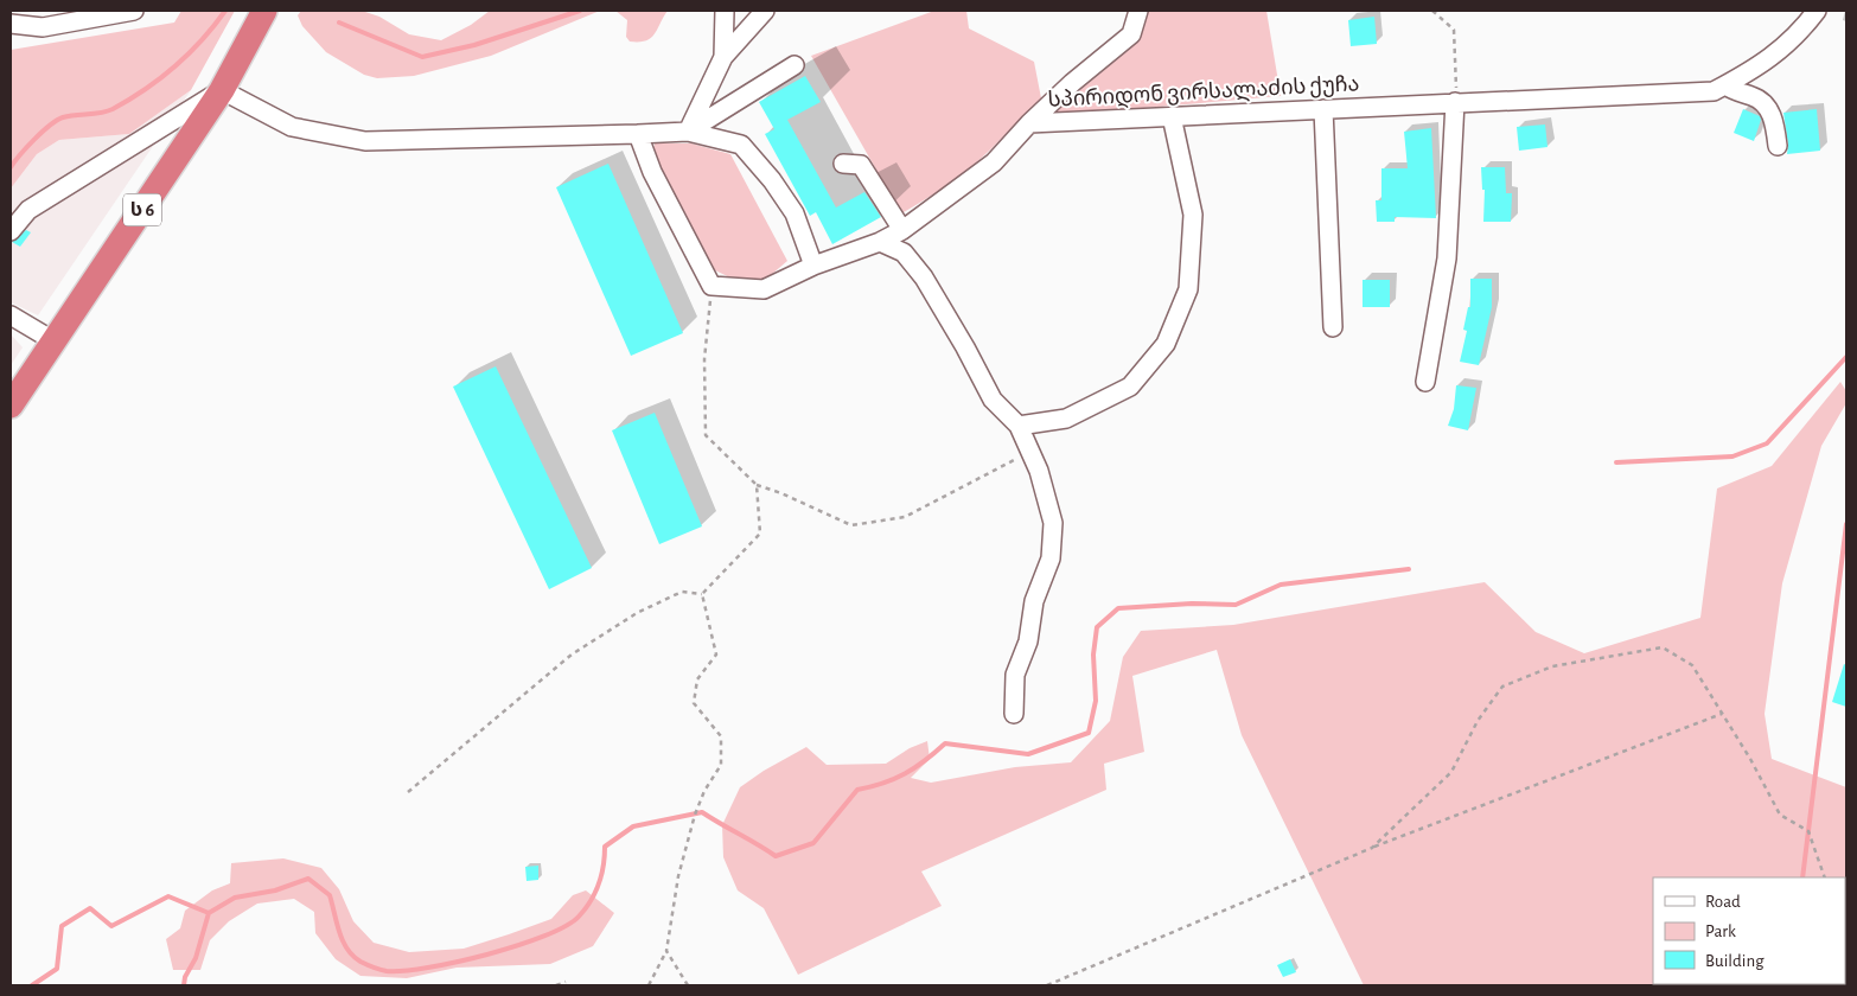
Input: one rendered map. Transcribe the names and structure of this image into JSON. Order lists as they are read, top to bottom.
{
  "streets": {
    "highway": ["ს 6"],
    "street": ["სპირიდონ ვირსალაძის ქუჩა"]
  },
  "legend": ["Road", "Park", "Building"]
}
